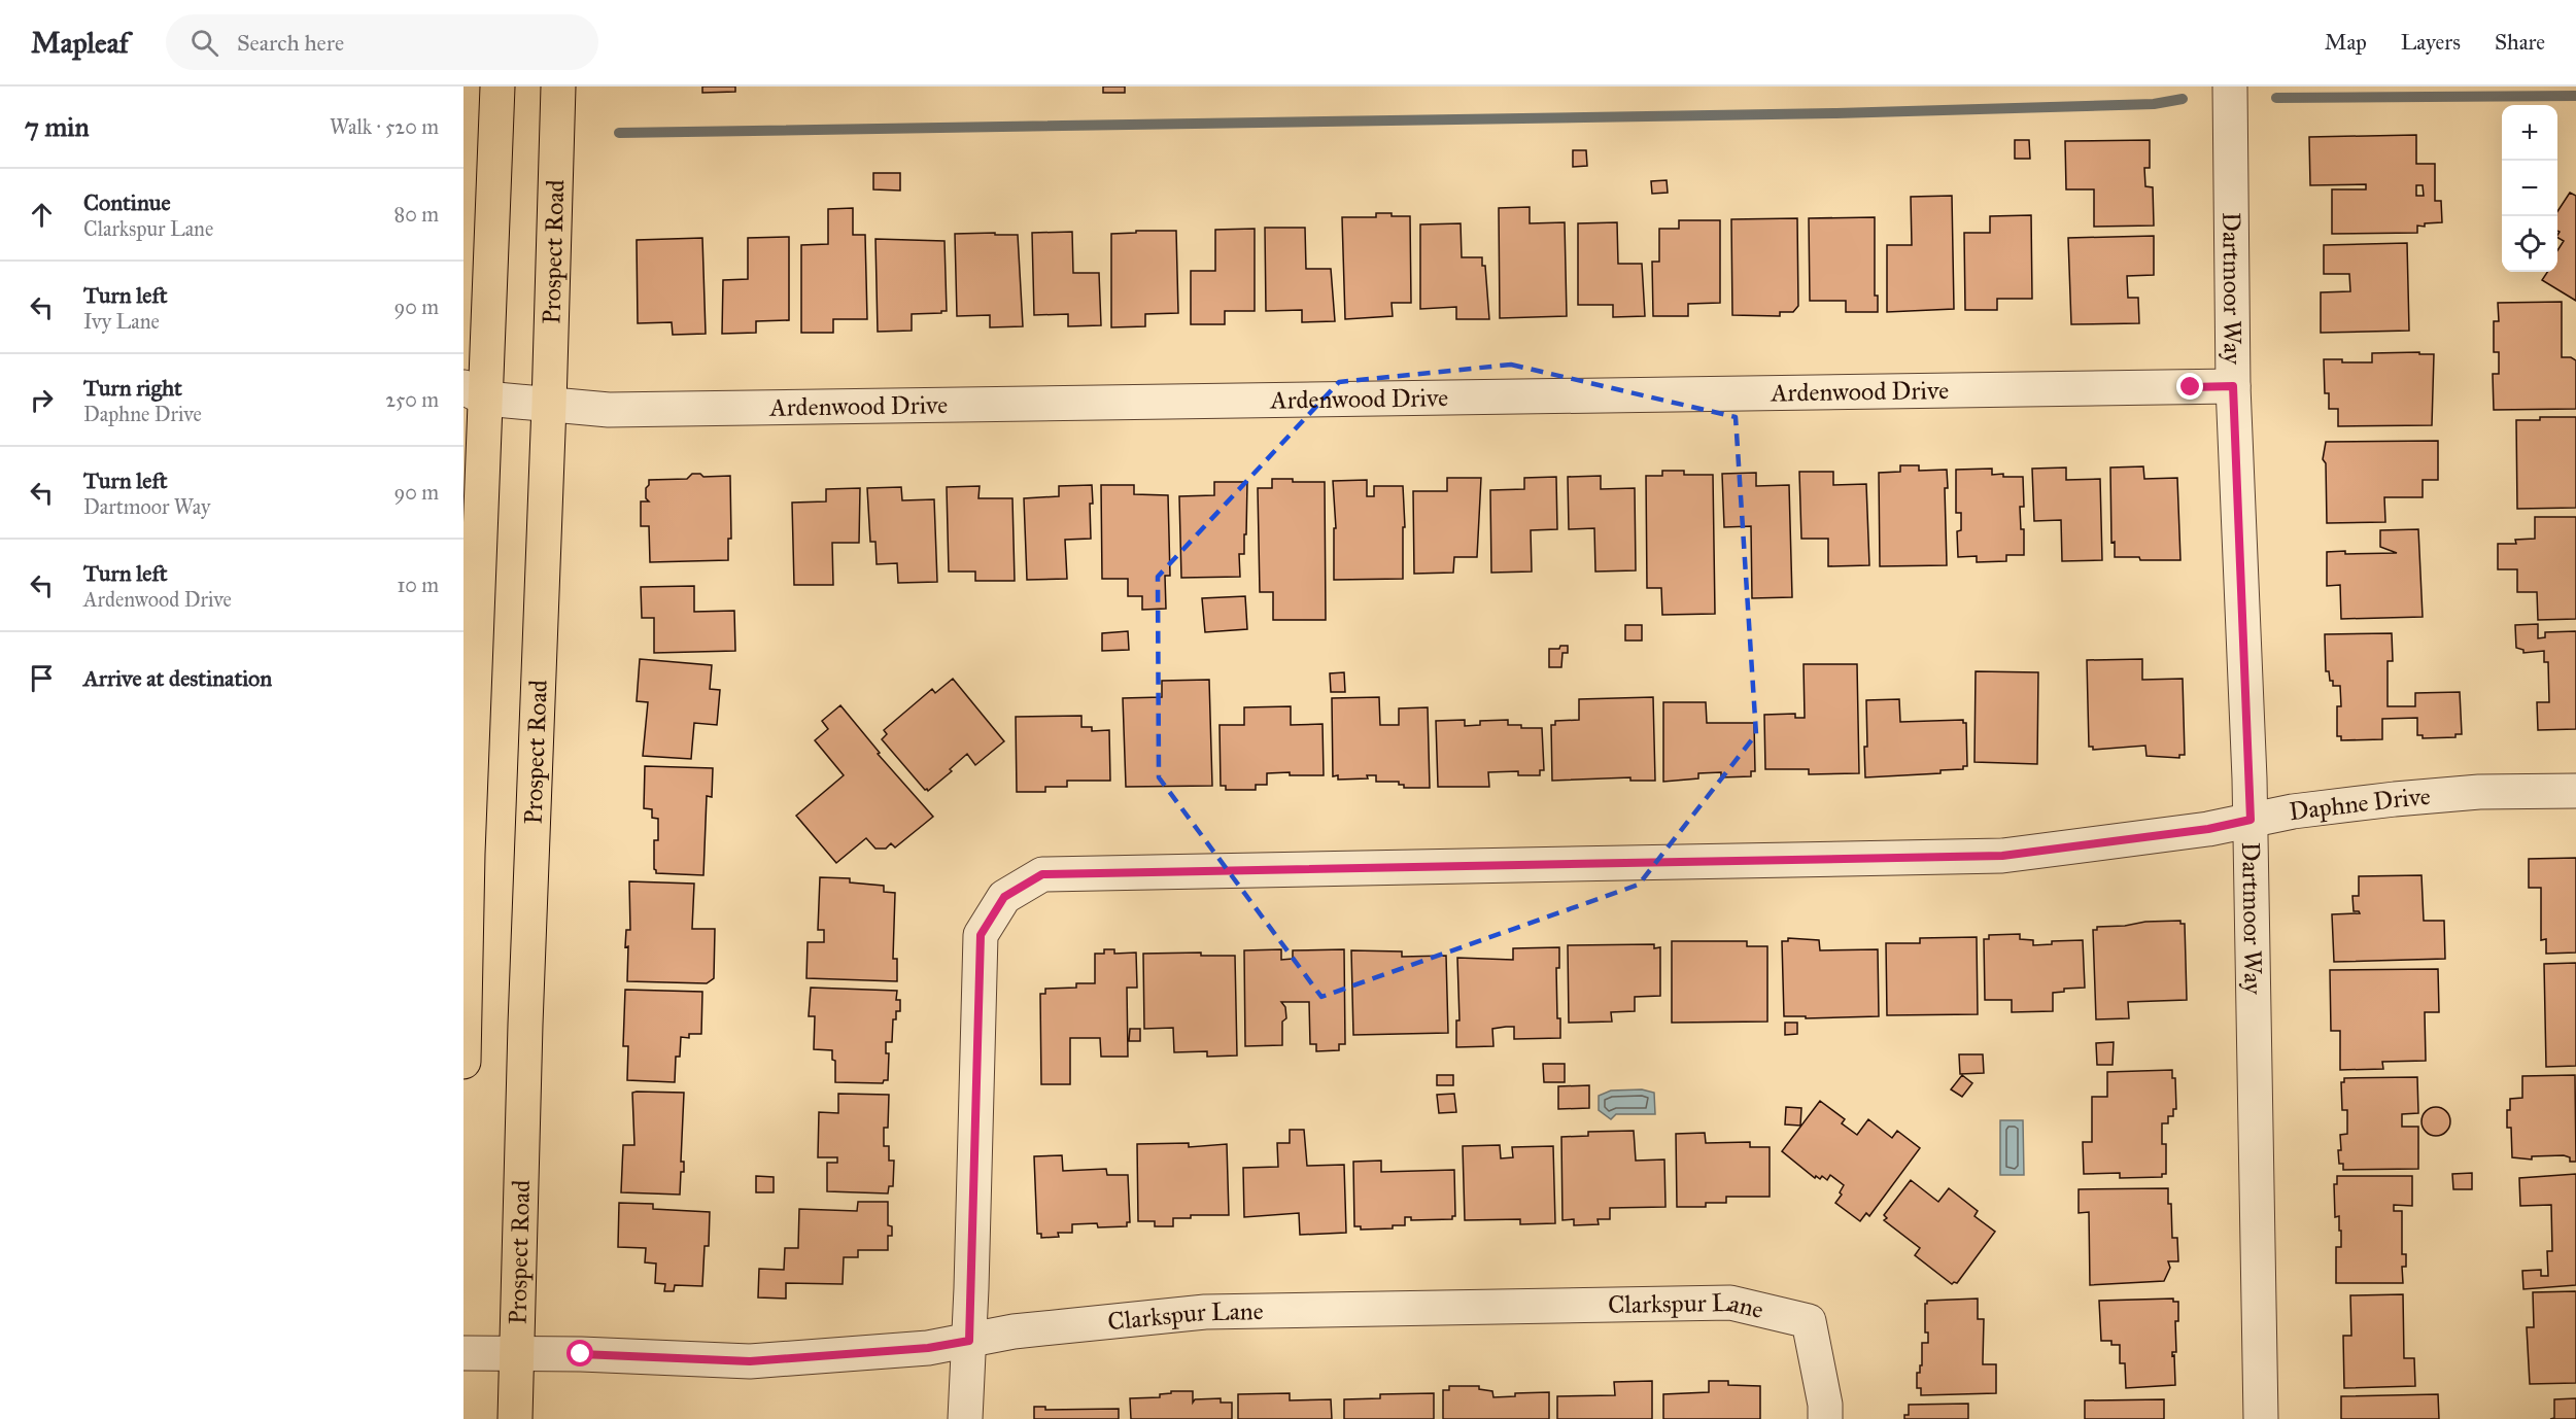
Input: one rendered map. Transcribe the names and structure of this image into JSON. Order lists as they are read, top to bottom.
{
  "streets": {
    "main road": ["Prospect Road"],
    "street": [
      "Dartmoor Way",
      "Ardenwood Drive",
      "Daphne Drive",
      "Clarkspur Lane"
    ]
  },
  "crossings": [
    ["Prospect Road", "Ardenwood Drive"],
    ["Prospect Road", "Clarkspur Lane"],
    ["Dartmoor Way", "Ardenwood Drive"],
    ["Dartmoor Way", "Daphne Drive"],
    ["Daphne Drive", "Clarkspur Lane"]
  ],
  "page": {
    "header": "Mapleaf",
    "search": "Search here",
    "nav": ["Map", "Layers", "Share"],
    "heading": ["7 min", "Walk · 520 m"],
    "map_buttons": ["+", "−"],
    "list": [
      ["Continue", "Clarkspur Lane", "80 m"],
      ["Turn left", "Ivy Lane", "90 m"],
      ["Turn right", "Daphne Drive", "250 m"],
      ["Turn left", "Dartmoor Way", "90 m"],
      ["Turn left", "Ardenwood Drive", "10 m"],
      "Arrive at destination"
    ]
  }
}
